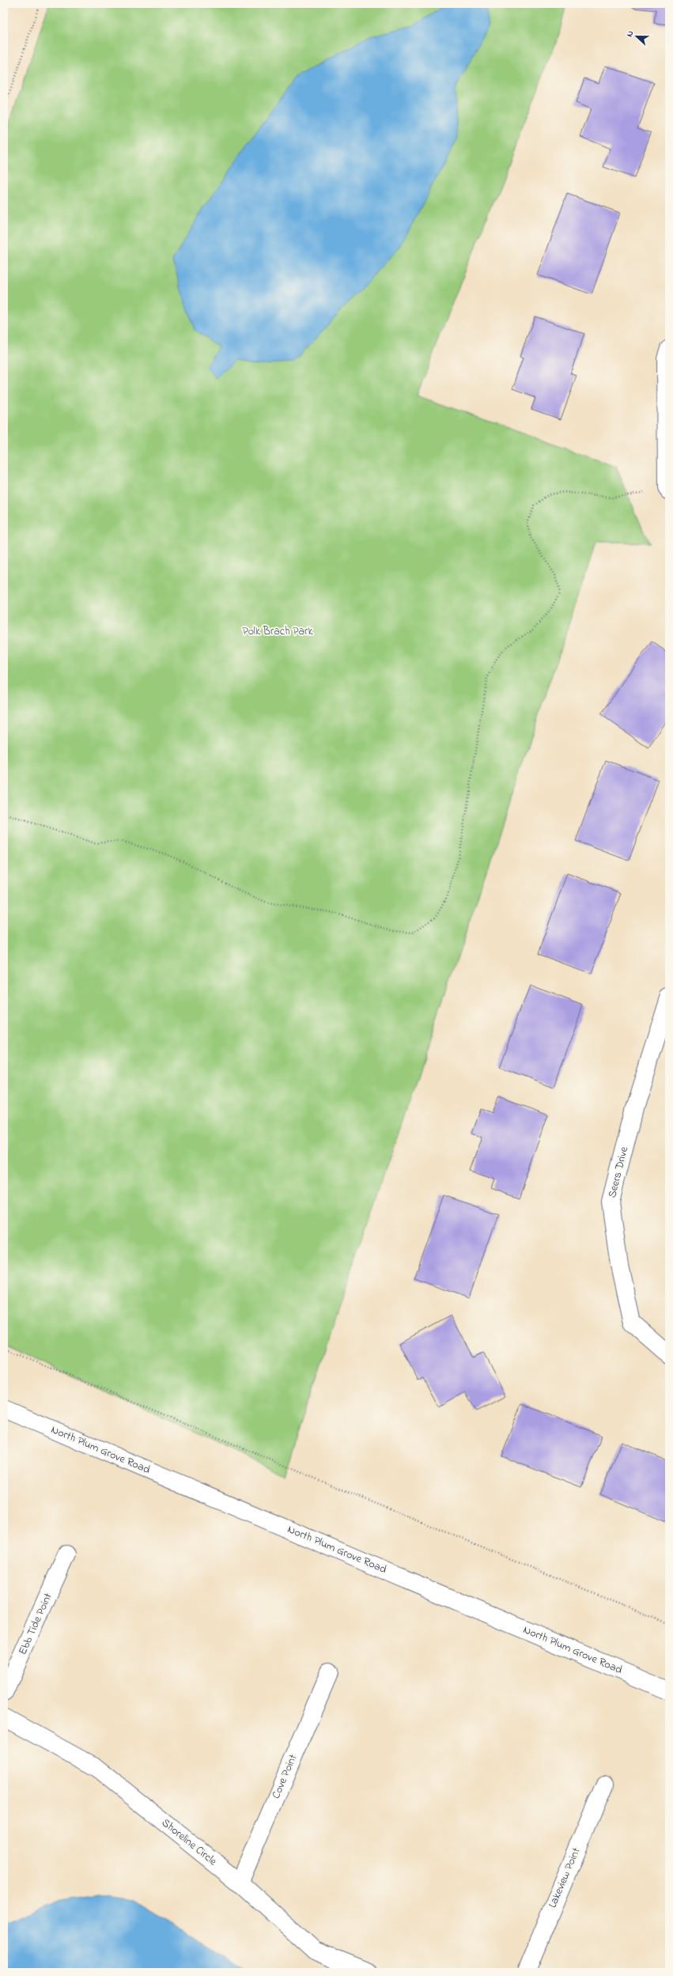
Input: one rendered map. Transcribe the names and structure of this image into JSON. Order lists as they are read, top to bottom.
{
  "streets": {
    "street": [
      "Seers Drive",
      "North Plum Grove Road",
      "Ebb Tide Point",
      "Cove Point",
      "Shoreline Circle",
      "Lakeview Point"
    ]
  },
  "crossings": [
    ["Cove Point", "Shoreline Circle"]
  ],
  "parks": ["Polk Brach Park"],
  "north": "left"
}
